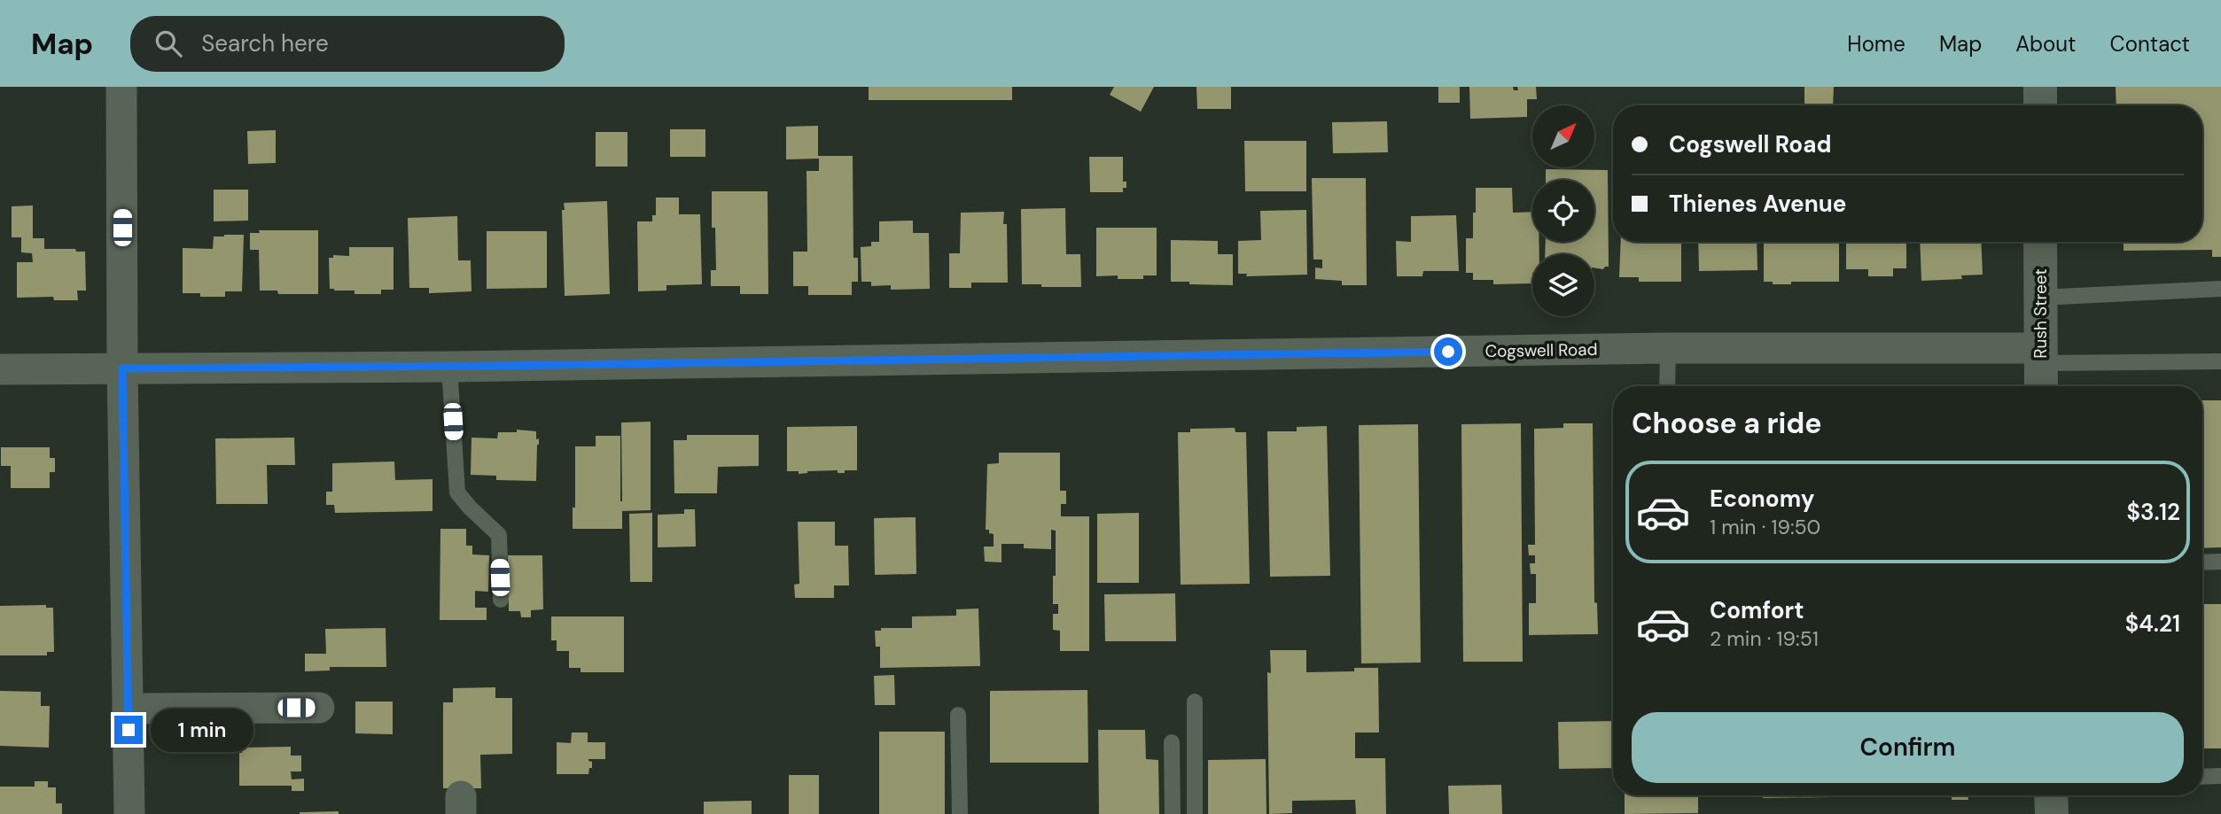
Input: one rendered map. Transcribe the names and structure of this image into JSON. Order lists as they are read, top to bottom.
{
  "streets": {
    "street": ["Rush Street", "Cogswell Road"]
  },
  "crossings": [
    ["Rush Street", "Cogswell Road"]
  ],
  "north": "top right",
  "page": {
    "header": "Map",
    "search": "Search here",
    "nav": [
      "Home",
      "Map",
      "About",
      "Contact"
    ],
    "banner": ["Cogswell Road", "Thienes Avenue"],
    "heading": "Choose a ride",
    "list": [
      {
        "name": "Economy",
        "note": "1 min · 19:50",
        "value": "$3.12"
      },
      {
        "name": "Comfort",
        "note": "2 min · 19:51",
        "value": "$4.21"
      }
    ],
    "buttons": "Confirm",
    "bubble": "1 min"
  }
}
